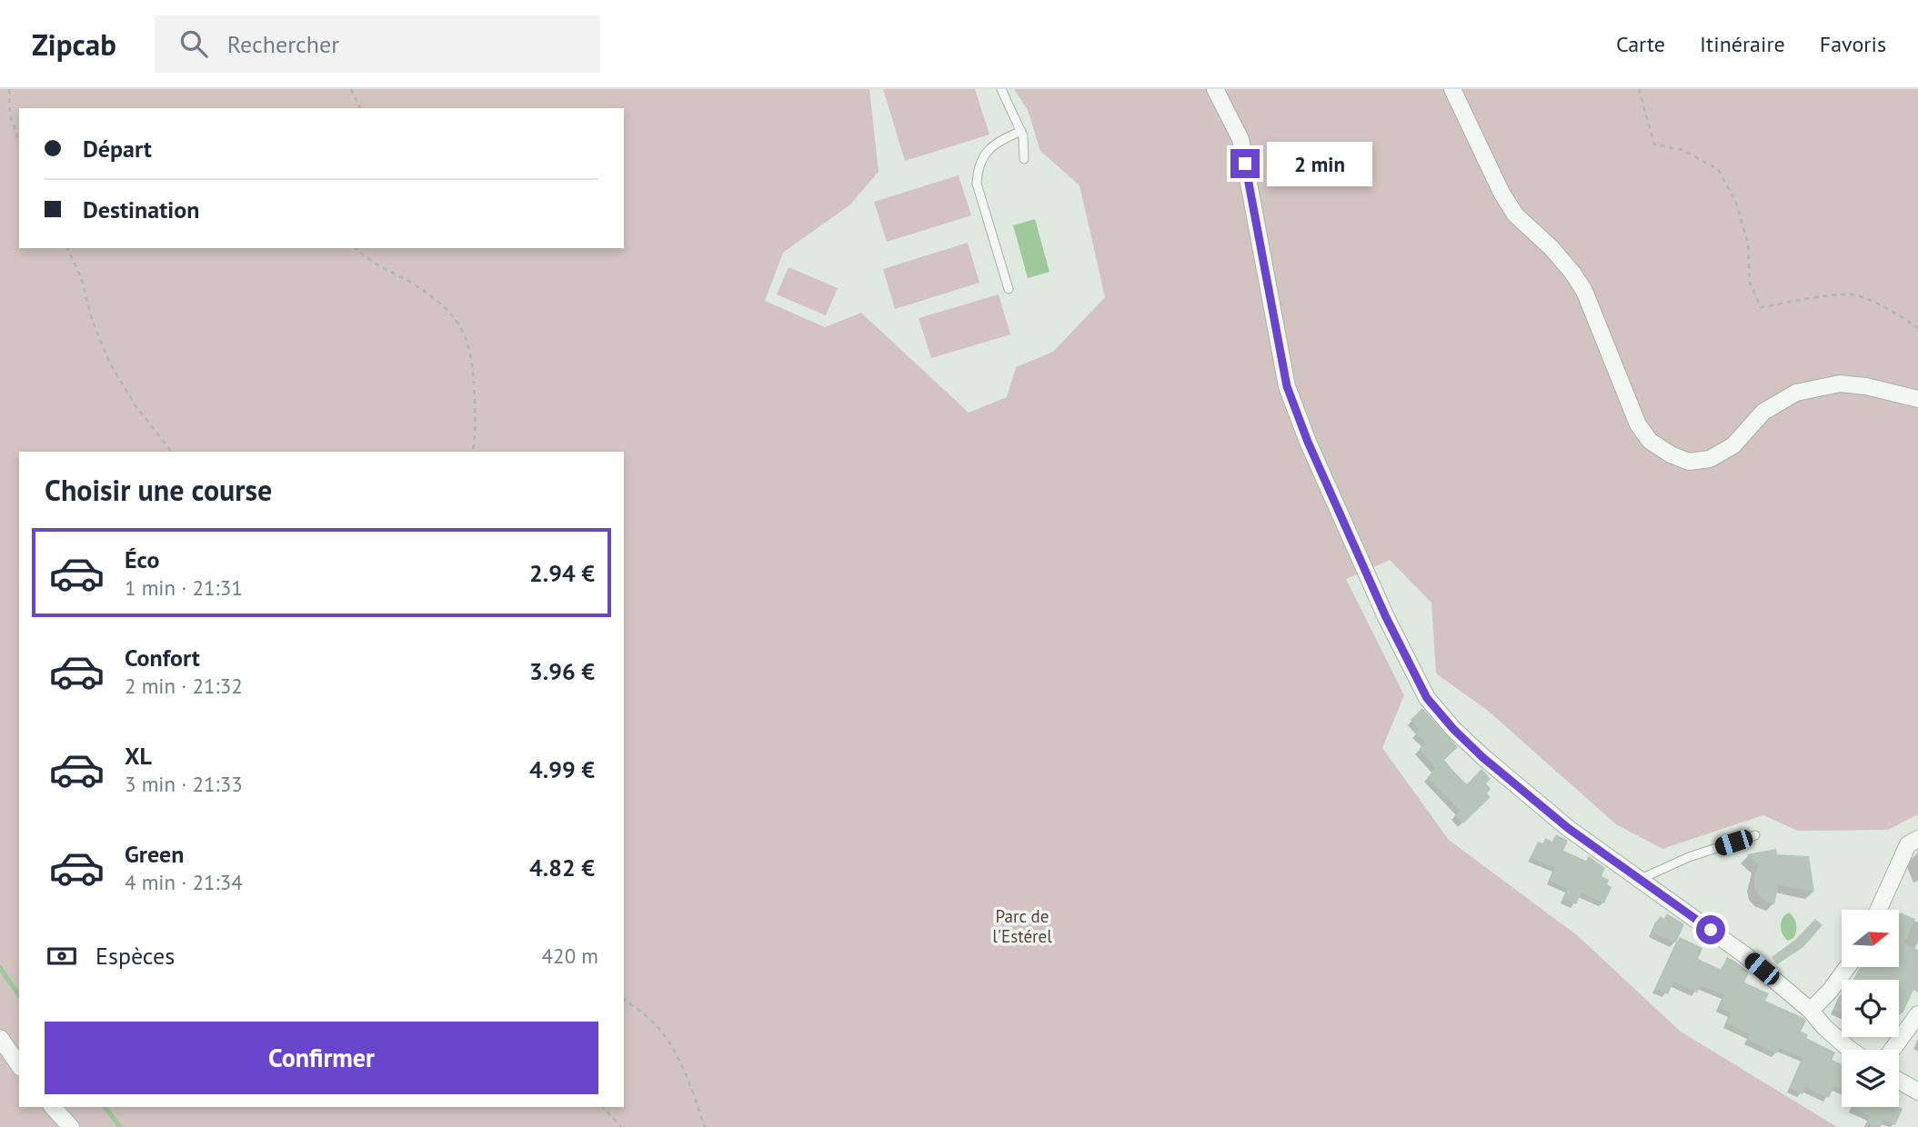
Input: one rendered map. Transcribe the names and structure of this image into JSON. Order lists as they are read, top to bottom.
{
  "parks": ["Parc de l'Estérel"],
  "north": "right",
  "page": {
    "header": "Zipcab",
    "search": "Rechercher",
    "nav": ["Carte", "Itinéraire", "Favoris"],
    "banner": ["Départ", "Destination"],
    "bubble": "2 min",
    "heading": "Choisir une course",
    "list": [
      {
        "name": "Éco",
        "note": "1 min · 21:31",
        "value": "2.94 €"
      },
      {
        "name": "Confort",
        "note": "2 min · 21:32",
        "value": "3.96 €"
      },
      {
        "name": "XL",
        "note": "3 min · 21:33",
        "value": "4.99 €"
      },
      {
        "name": "Green",
        "note": "4 min · 21:34",
        "value": "4.82 €"
      }
    ],
    "pay": ["Espèces", "420 m"],
    "buttons": "Confirmer"
  }
}
